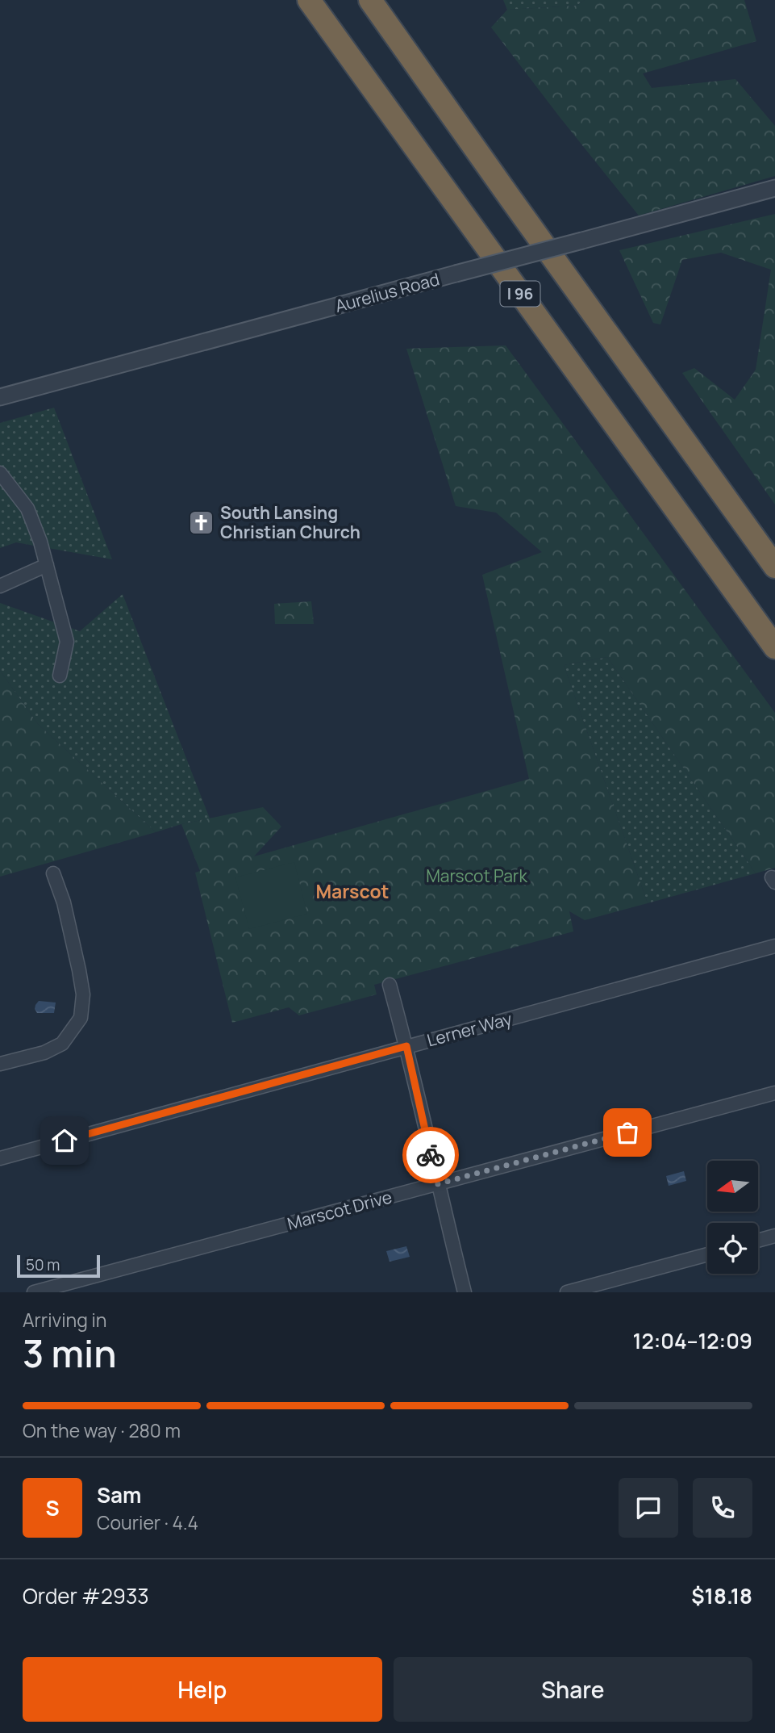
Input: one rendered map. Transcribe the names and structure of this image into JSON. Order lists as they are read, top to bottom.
{
  "streets": {
    "highway": ["I 96"],
    "street": ["Aurelius Road", "Lerner Way", "Marscot Drive"]
  },
  "districts": ["Marscot"],
  "parks": ["Marscot Park"],
  "places": {
    "church": ["South Lansing Christian Church"]
  },
  "scale_bar": "50 m",
  "north": "left",
  "page": {
    "scale": "50 m",
    "heading": ["3 min", "Arriving in", "12:04–12:09"],
    "panel": [
      "Sam",
      "Courier · 4.4",
      "Order #2933",
      "$18.18"
    ],
    "bar": "On the way · 280 m",
    "round": "S",
    "buttons": ["Help", "Share"]
  }
}
